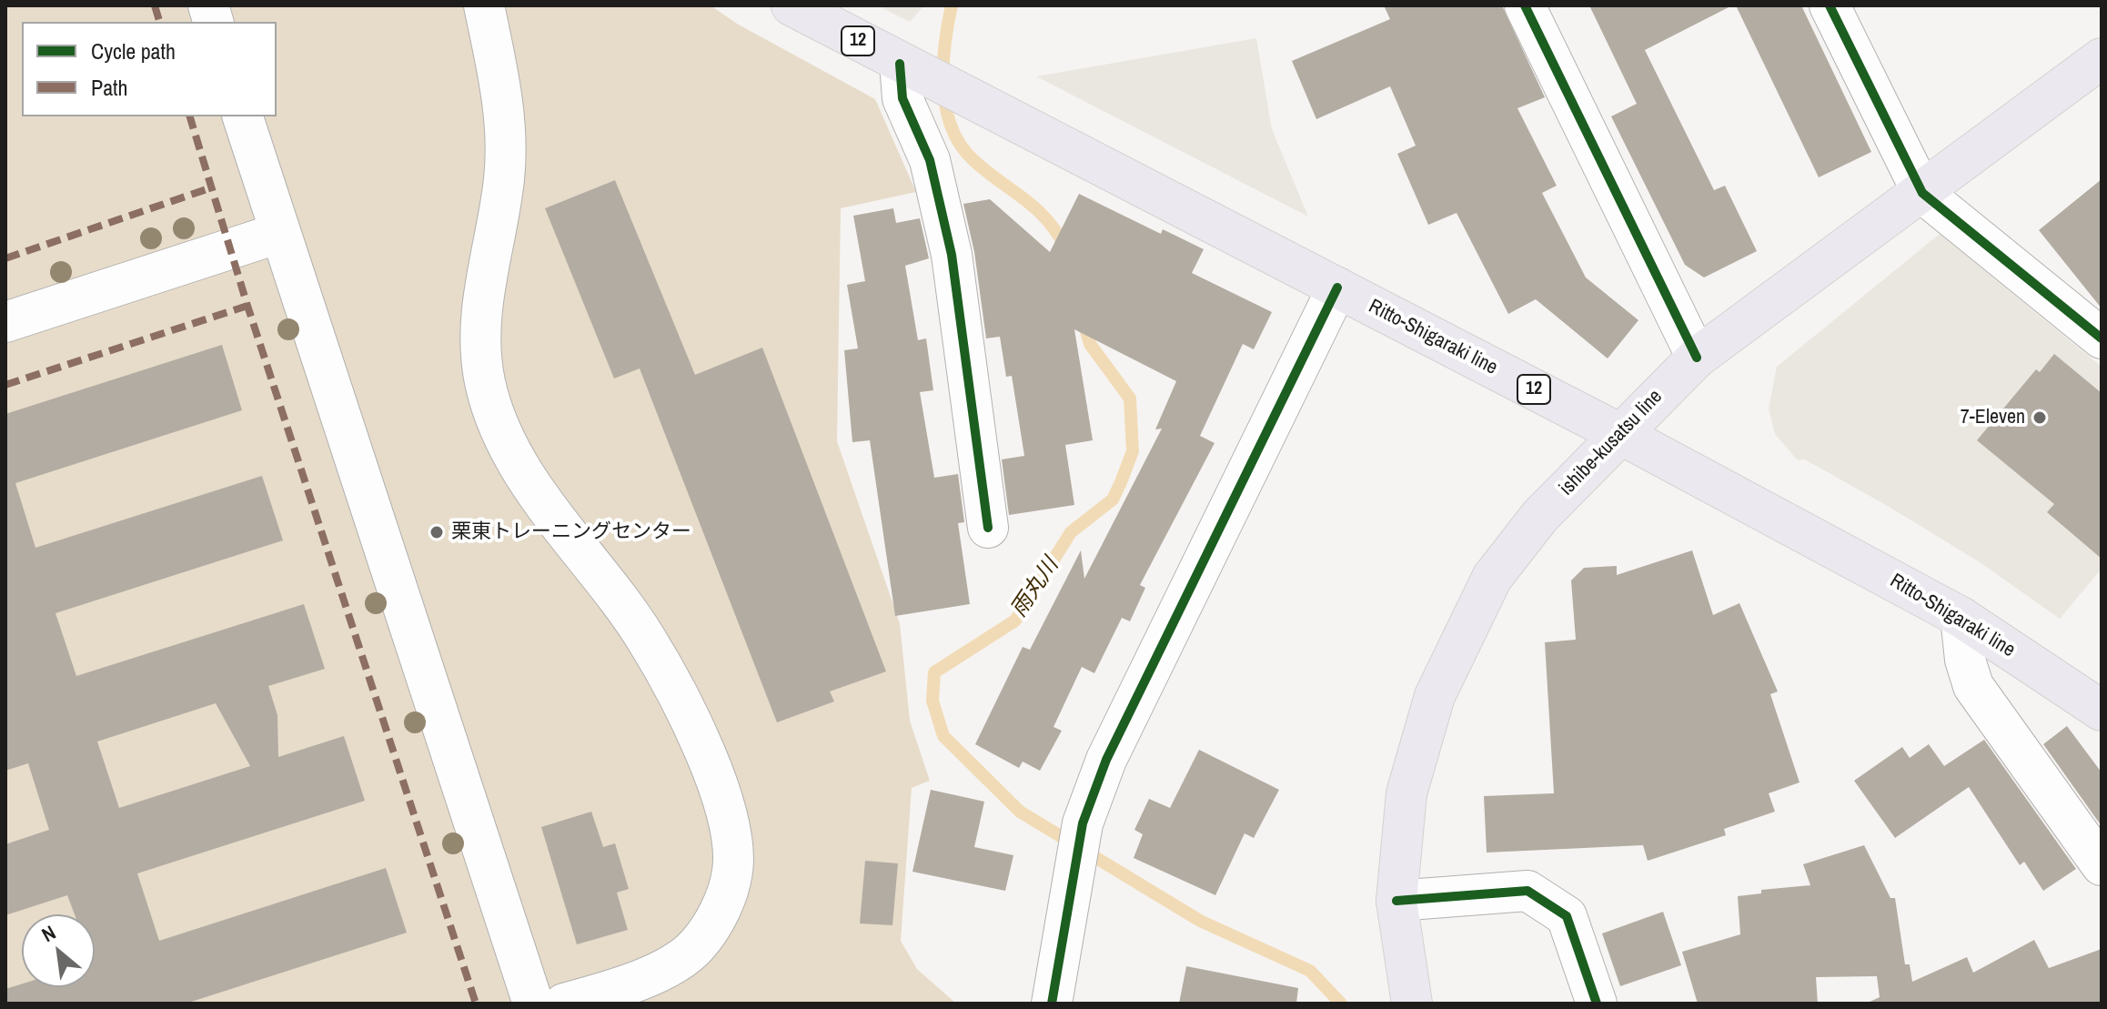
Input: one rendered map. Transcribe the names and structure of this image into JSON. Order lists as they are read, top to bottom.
{
  "streets": {
    "main road": ["12", "Ritto-Shigaraki line", "ishibe-kusatsu line"]
  },
  "crossings": [
    ["Ritto-Shigaraki line", "ishibe-kusatsu line"]
  ],
  "water": ["雨丸川"],
  "places": ["7-Eleven", "栗東トレーニングセンター"],
  "legend": ["Cycle path", "Path"],
  "north": "top left"
}
